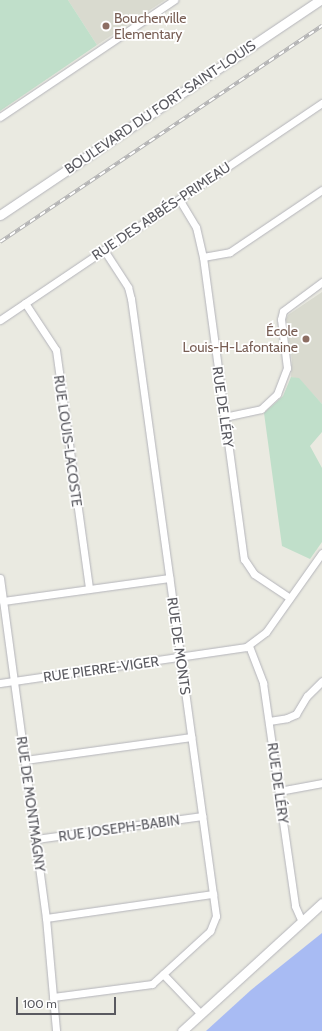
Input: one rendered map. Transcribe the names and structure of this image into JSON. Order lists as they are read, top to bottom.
{
  "streets": {
    "street": [
      "BOULEVARD DU FORT-SAINT-LOUIS",
      "RUE DES ABBÉS-PRIMEAU",
      "RUE DE LÉRY",
      "RUE LOUIS-LACOSTE",
      "RUE DE MONTS",
      "RUE PIERRE-VIGER",
      "RUE DE MONTMAGNY",
      "RUE JOSEPH-BABIN"
    ]
  },
  "crossings": [
    ["RUE DES ABBÉS-PRIMEAU", "RUE DE LÉRY"],
    ["RUE DES ABBÉS-PRIMEAU", "RUE LOUIS-LACOSTE"],
    ["RUE DES ABBÉS-PRIMEAU", "RUE DE MONTS"],
    ["RUE DE LÉRY", "RUE PIERRE-VIGER"],
    ["RUE DE MONTS", "RUE PIERRE-VIGER"],
    ["RUE DE MONTS", "RUE DE MONTMAGNY"],
    ["RUE DE MONTS", "RUE JOSEPH-BABIN"],
    ["RUE PIERRE-VIGER", "RUE DE MONTMAGNY"],
    ["RUE DE MONTMAGNY", "RUE JOSEPH-BABIN"]
  ],
  "places": ["Boucherville Elementary", "École Louis-H-Lafontaine"],
  "scale_bar": "100 m"
}
